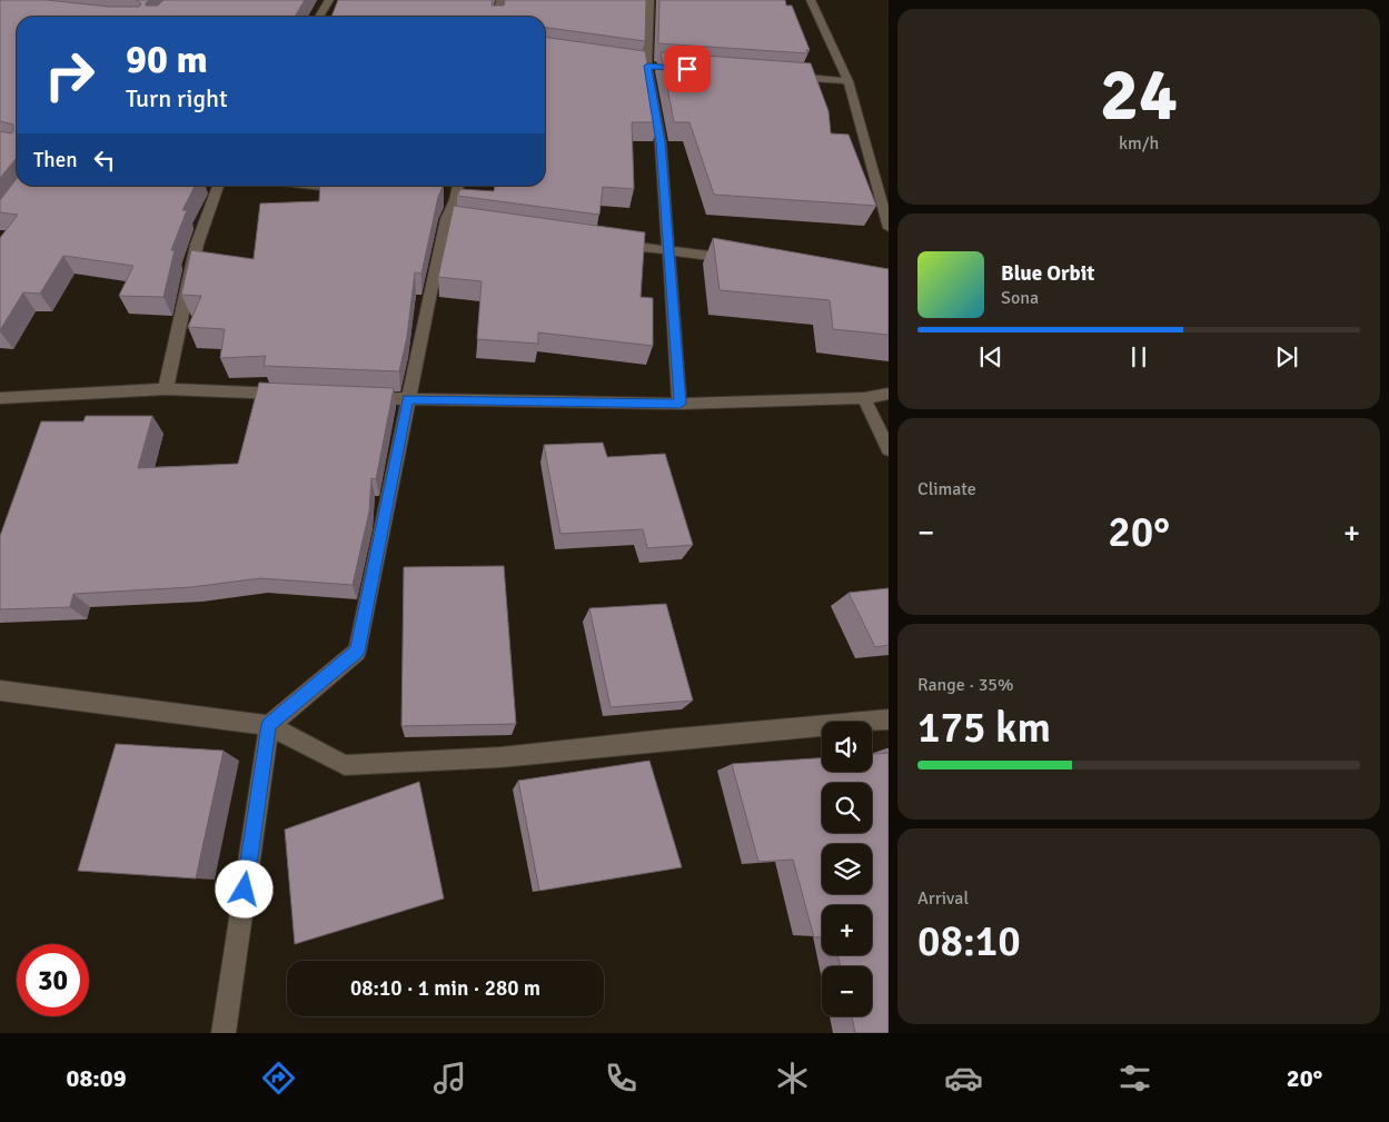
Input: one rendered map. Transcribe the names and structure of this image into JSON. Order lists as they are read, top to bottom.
{
  "page": {
    "tile": [
      ["24", "km/h"],
      "Climate",
      ["Range · 35%", "175 km"],
      ["Arrival", "08:10"]
    ],
    "turn": ["90 m", "Turn right"],
    "then": "Then",
    "song": ["Blue Orbit", "Sona"],
    "heat": ["−", "20°", "+"],
    "map_buttons": ["+", "−"],
    "limit": "30",
    "trip": "08:10 · 1 min · 280 m",
    "tabs": ["08:09", "20°"]
  }
}
